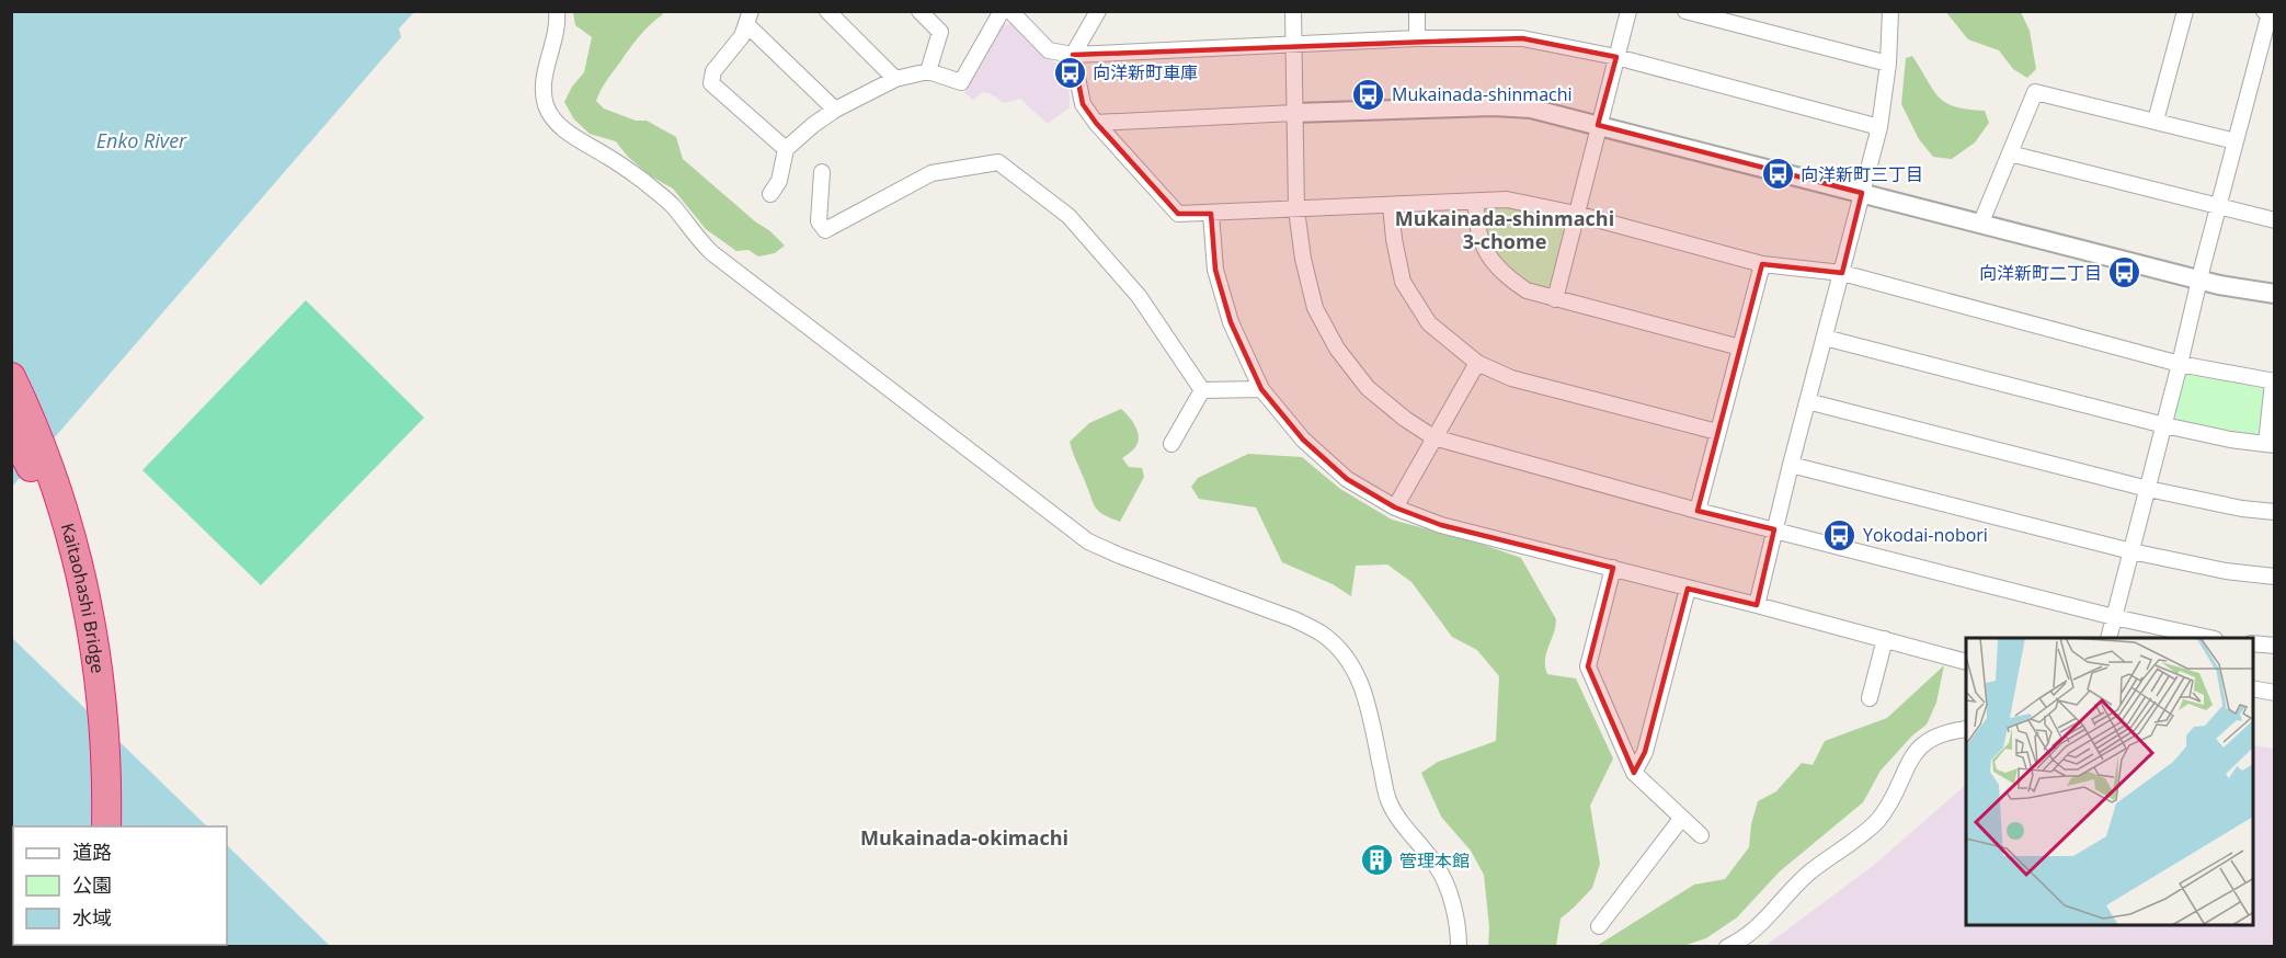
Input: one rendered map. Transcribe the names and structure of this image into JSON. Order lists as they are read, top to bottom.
{
  "streets": {
    "highway": ["Kaitaohashi Bridge"]
  },
  "districts": ["Mukainada-shinmachi 3-chome", "Mukainada-okimachi"],
  "water": ["Enko River"],
  "places": {
    "bus stop": [
      "向洋新町車庫",
      "Mukainada-shinmachi",
      "向洋新町三丁目",
      "向洋新町二丁目",
      "Yokodai-nobori"
    ],
    "building": ["管理本館"]
  },
  "legend": ["道路", "公園", "水域"]
}
